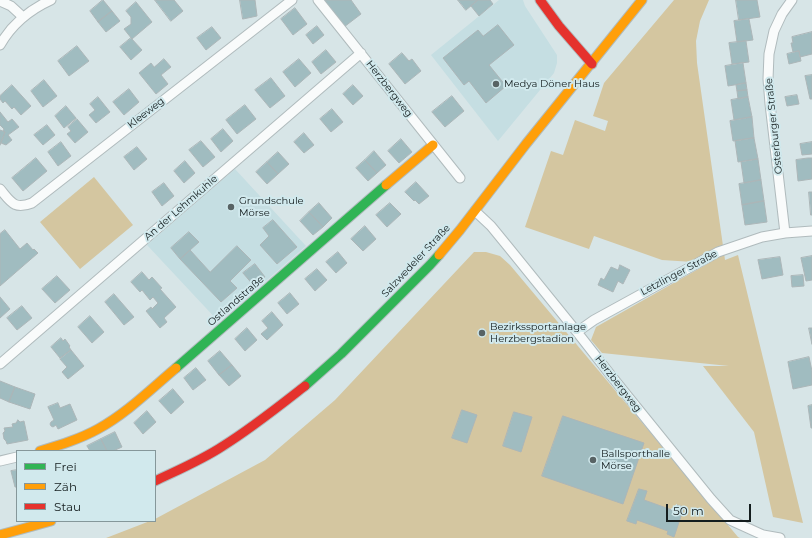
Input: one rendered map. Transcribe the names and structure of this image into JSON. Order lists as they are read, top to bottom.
{
  "streets": {
    "street": [
      "Herzbergweg",
      "Kleeweg",
      "Osterburger Straße",
      "An der Lehmkuhle",
      "Salzwedeler Straße",
      "Letzlinger Straße",
      "Ostlandstraße"
    ]
  },
  "crossings": [
    ["Herzbergweg", "An der Lehmkuhle"],
    ["Herzbergweg", "Salzwedeler Straße"],
    ["Herzbergweg", "Letzlinger Straße"],
    ["Herzbergweg", "Ostlandstraße"],
    ["Osterburger Straße", "Letzlinger Straße"]
  ],
  "places": [
    "Medya Döner Haus",
    "Grundschule Mörse",
    "Bezirkssportanlage Herzbergstadion",
    "Ballsporthalle Mörse"
  ],
  "legend": ["Frei", "Zäh", "Stau"],
  "scale_bar": "50 m"
}
